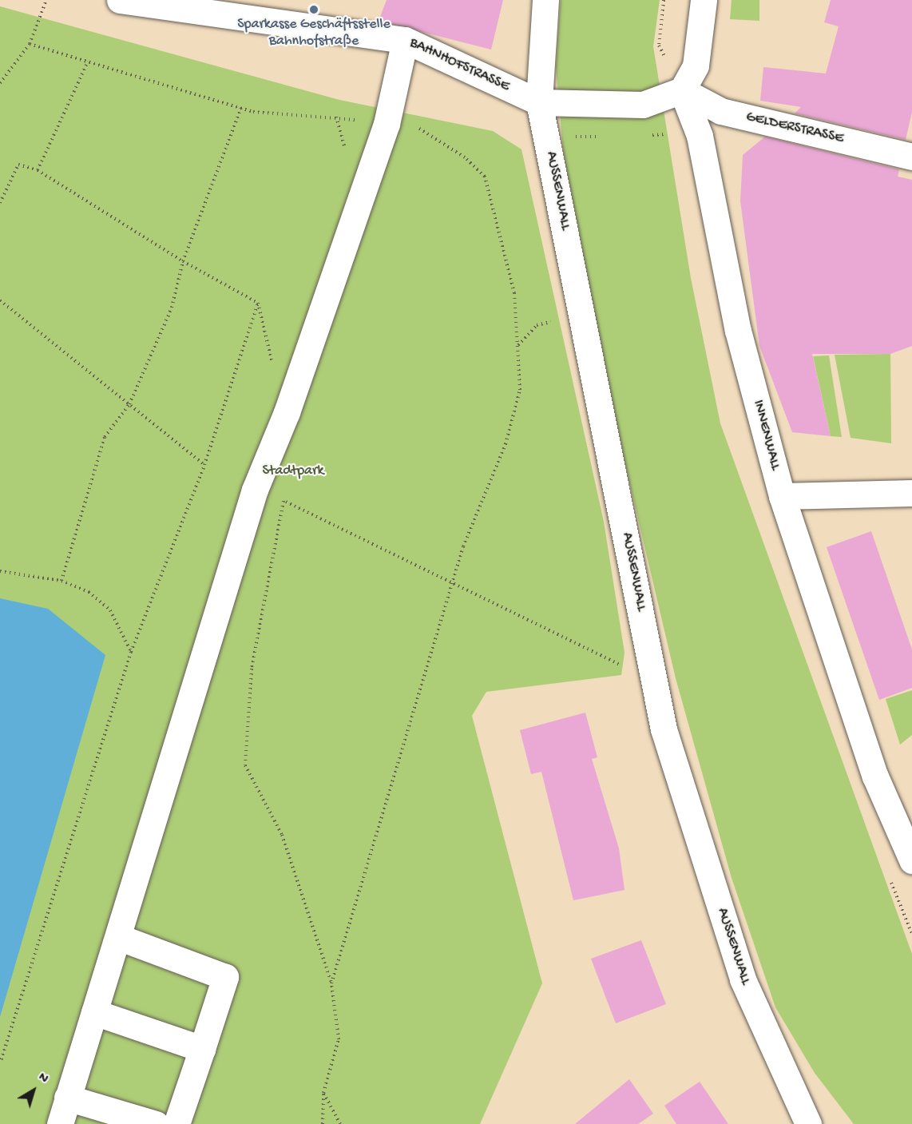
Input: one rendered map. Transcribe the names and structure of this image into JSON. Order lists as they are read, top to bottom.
{
  "streets": {
    "street": [
      "BAHNHOFSTRASSE",
      "GELDERSTRASSE",
      "AUSSENWALL",
      "INNENWALL"
    ]
  },
  "crossings": [
    ["BAHNHOFSTRASSE", "GELDERSTRASSE"],
    ["BAHNHOFSTRASSE", "AUSSENWALL"],
    ["BAHNHOFSTRASSE", "INNENWALL"],
    ["GELDERSTRASSE", "INNENWALL"]
  ],
  "parks": ["Stadtpark"],
  "places": ["Sparkasse Geschäftsstelle Bahnhofstraße"],
  "north": "top right"
}
